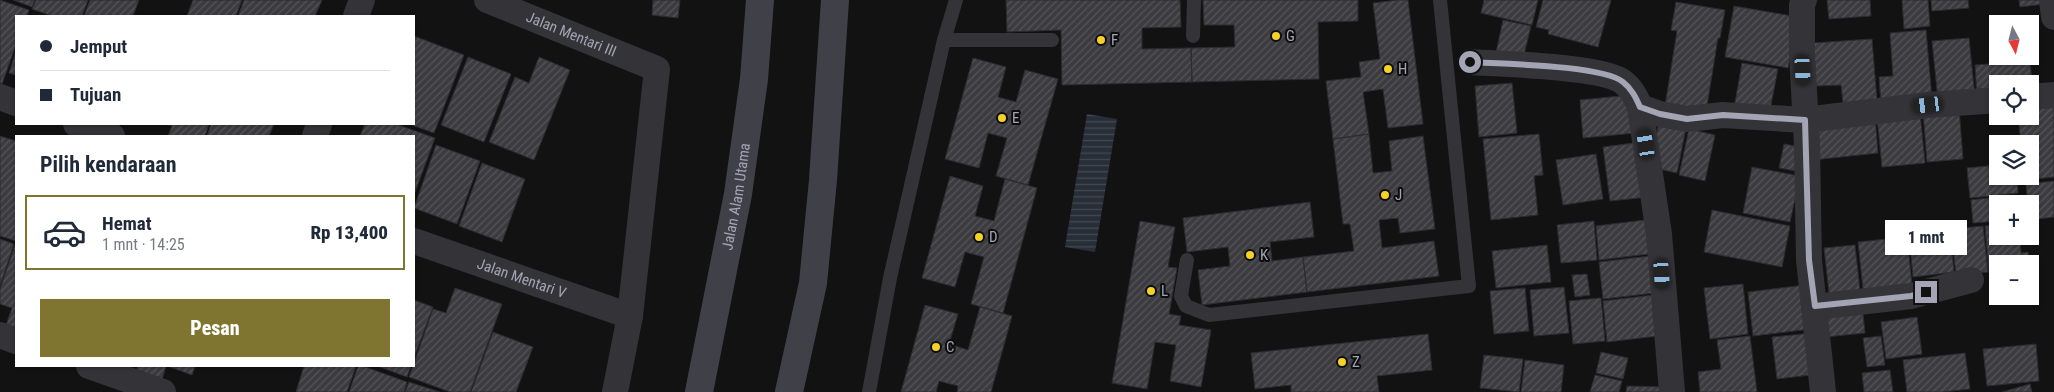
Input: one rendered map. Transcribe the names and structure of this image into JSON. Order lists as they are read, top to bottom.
{
  "streets": {
    "main road": ["Jalan Alam Utama"],
    "street": ["Jalan Mentari III", "Jalan Mentari V"]
  },
  "crossings": [
    ["Jalan Mentari III", "Jalan Mentari V"]
  ],
  "places": [
    "G",
    "F",
    "H",
    "E",
    "J",
    "D",
    "K",
    "L",
    "C",
    "Z"
  ],
  "north": "bottom",
  "page": {
    "map_buttons": ["+", "−"],
    "banner": ["Jemput", "Tujuan"],
    "heading": "Pilih kendaraan",
    "list": [
      {
        "name": "Hemat",
        "note": "1 mnt · 14:25",
        "value": "Rp 13,400"
      }
    ],
    "bubble": "1 mnt",
    "buttons": "Pesan"
  }
}
